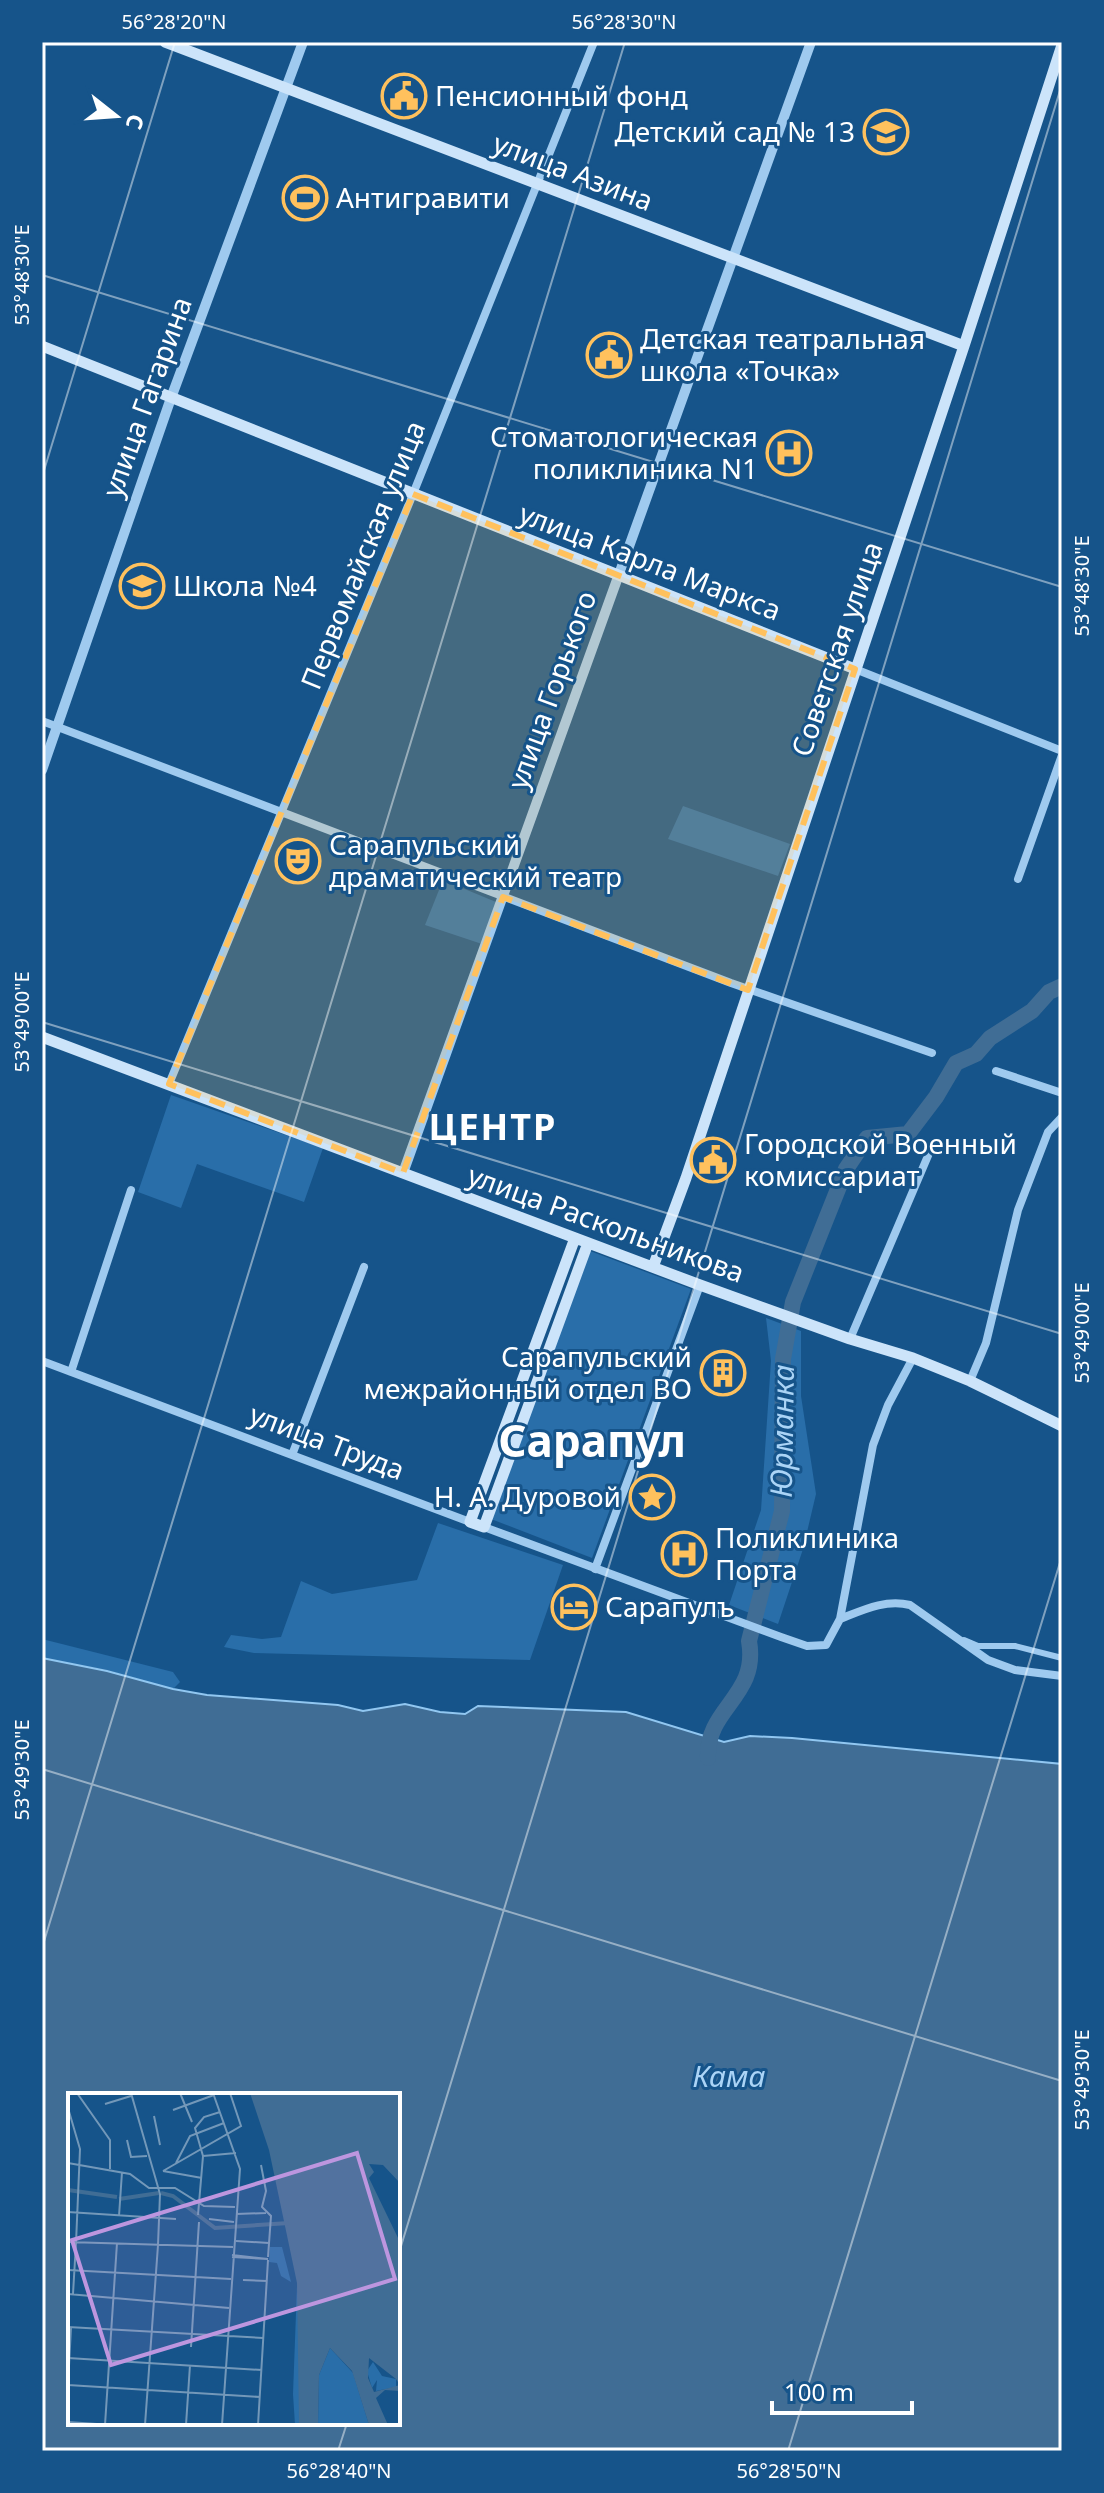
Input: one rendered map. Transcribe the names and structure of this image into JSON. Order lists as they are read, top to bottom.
{
  "streets": {
    "main road": [
      "улица Азина",
      "улица Карла Маркса",
      "Советская улица",
      "улица Раскольникова",
      "улица Труда"
    ],
    "street": ["улица Гагарина", "Первомайская улица", "улица Горького"]
  },
  "crossings": [
    ["улица Азина", "улица Гагарина"],
    ["улица Азина", "Первомайская улица"],
    ["улица Азина", "Советская улица"],
    ["улица Азина", "улица Горького"],
    ["улица Гагарина", "улица Карла Маркса"],
    ["Первомайская улица", "улица Карла Маркса"],
    ["Первомайская улица", "улица Раскольникова"],
    ["улица Карла Маркса", "Советская улица"],
    ["улица Карла Маркса", "улица Горького"],
    ["Советская улица", "улица Раскольникова"],
    ["улица Горького", "улица Раскольникова"]
  ],
  "districts": ["ЦЕНТР", "Сарапул"],
  "water": ["Юрманка", "Кама"],
  "places": {
    "public building": ["Пенсионный фонд", "Детская театральная школа «Точка»", "Городской Военный комиссариат"],
    "school or university": ["Детский сад № 13", "Школа №4"],
    "sports": ["Антигравити"],
    "hospital": ["Стоматологическая поликлиника N1", "Поликлиника Порта"],
    "theatre": ["Сарапульский драматический театр"],
    "building": ["Сарапульский межрайонный отдел ВО"],
    "place": ["Н. А. Дуровой"],
    "hotel": ["Сарапулъ"]
  },
  "scale_bar": "100 m",
  "north": "right",
  "coordinates": [
    "56°28'20\"N",
    "56°28'30\"N",
    "53°48'30\"E",
    "53°49'00\"E",
    "53°49'30\"E",
    "56°28'40\"N",
    "56°28'50\"N"
  ]
}
